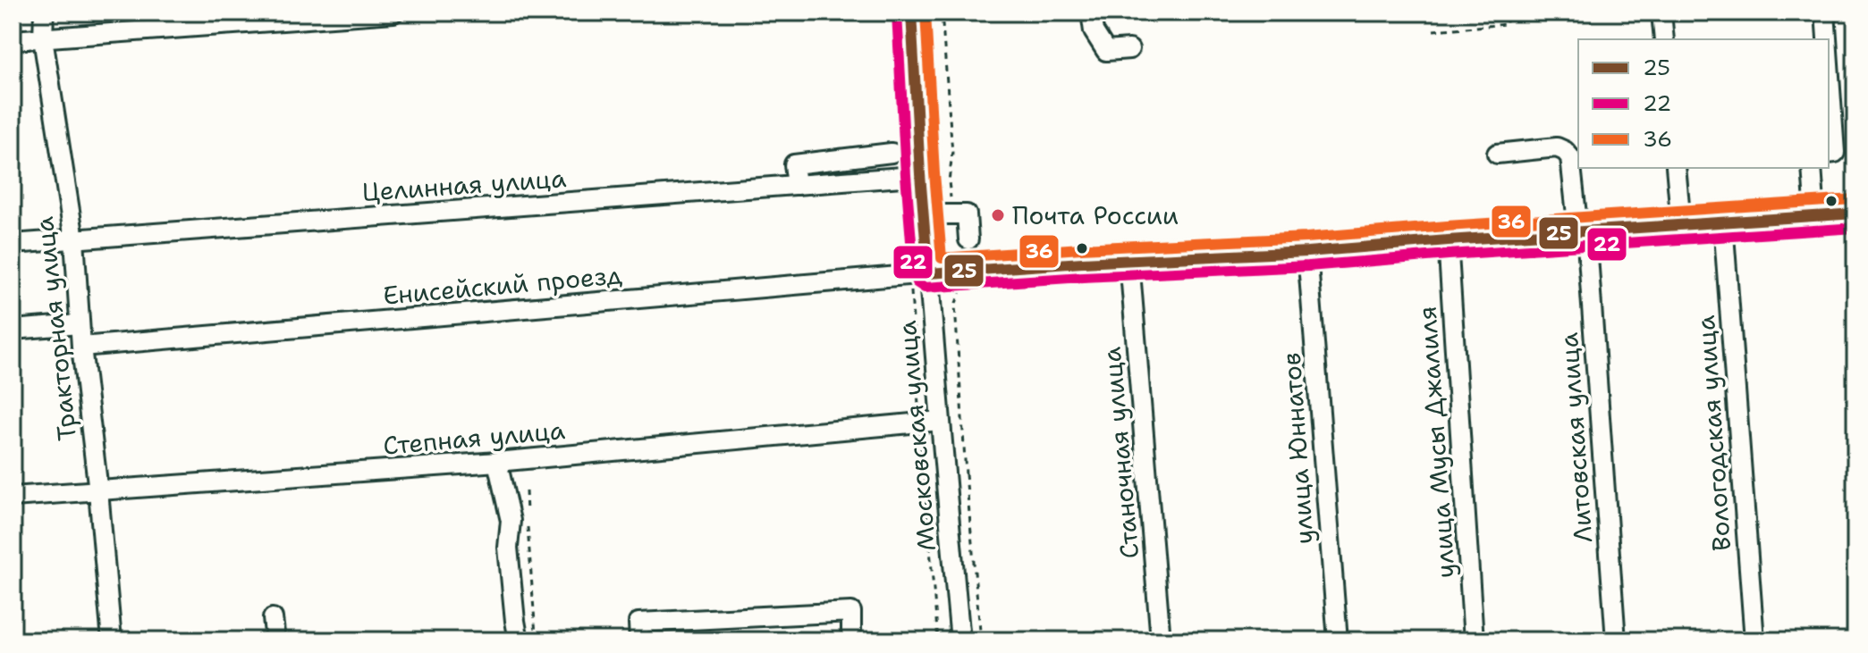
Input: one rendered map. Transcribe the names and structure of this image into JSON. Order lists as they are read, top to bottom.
{
  "streets": {
    "street": [
      "Целинная улица",
      "Енисейский проезд",
      "Тракторная улица",
      "Вологодская улица",
      "Московская улица",
      "Степная улица",
      "Литовская улица",
      "улица Мусы Джалиля",
      "улица Юннатов",
      "Станочная улица"
    ]
  },
  "crossings": [
    ["Целинная улица", "Тракторная улица"],
    ["Целинная улица", "Московская улица"],
    ["Енисейский проезд", "Тракторная улица"],
    ["Енисейский проезд", "Вологодская улица"],
    ["Енисейский проезд", "Московская улица"],
    ["Енисейский проезд", "Литовская улица"],
    ["Енисейский проезд", "улица Мусы Джалиля"],
    ["Енисейский проезд", "улица Юннатов"],
    ["Енисейский проезд", "Станочная улица"],
    ["Тракторная улица", "Степная улица"],
    ["Московская улица", "Степная улица"]
  ],
  "places": ["Почта России"],
  "lines": ["transit line 25", "transit line 36", "transit line 22"],
  "legend": ["25", "22", "36"]
}
